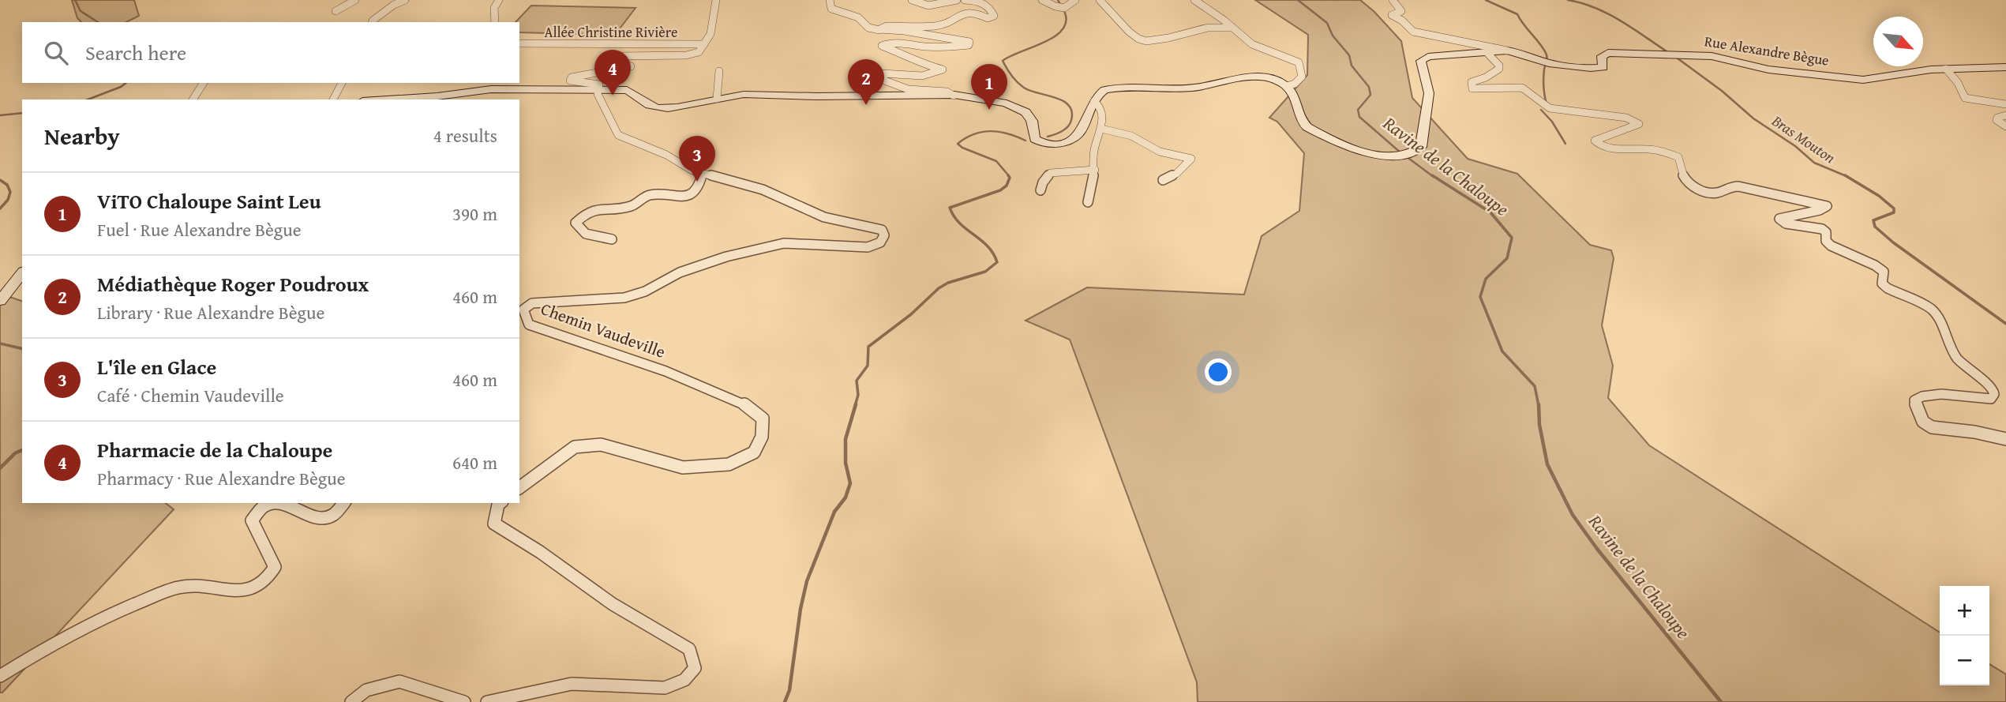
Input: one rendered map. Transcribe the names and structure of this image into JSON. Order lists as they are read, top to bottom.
{
  "streets": {
    "main road": ["Rue Alexandre Bègue"],
    "street": ["Allée Christine Rivière", "Chemin Vaudeville"]
  },
  "water": ["Bras Mouton", "Ravine de la Chaloupe"],
  "north": "bottom right",
  "page": {
    "search": "Search here",
    "pins": [
      "4",
      "2",
      "1",
      "3"
    ],
    "heading": ["Nearby", "4 results"],
    "list": [
      {
        "mark": "1",
        "name": "ViTO Chaloupe Saint Leu",
        "note": "Fuel · Rue Alexandre Bègue",
        "value": "390 m"
      },
      {
        "mark": "2",
        "name": "Médiathèque Roger Poudroux",
        "note": "Library · Rue Alexandre Bègue",
        "value": "460 m"
      },
      {
        "mark": "3",
        "name": "L'île en Glace",
        "note": "Café · Chemin Vaudeville",
        "value": "460 m"
      },
      {
        "mark": "4",
        "name": "Pharmacie de la Chaloupe",
        "note": "Pharmacy · Rue Alexandre Bègue",
        "value": "640 m"
      }
    ],
    "map_buttons": ["+", "−"]
  }
}
